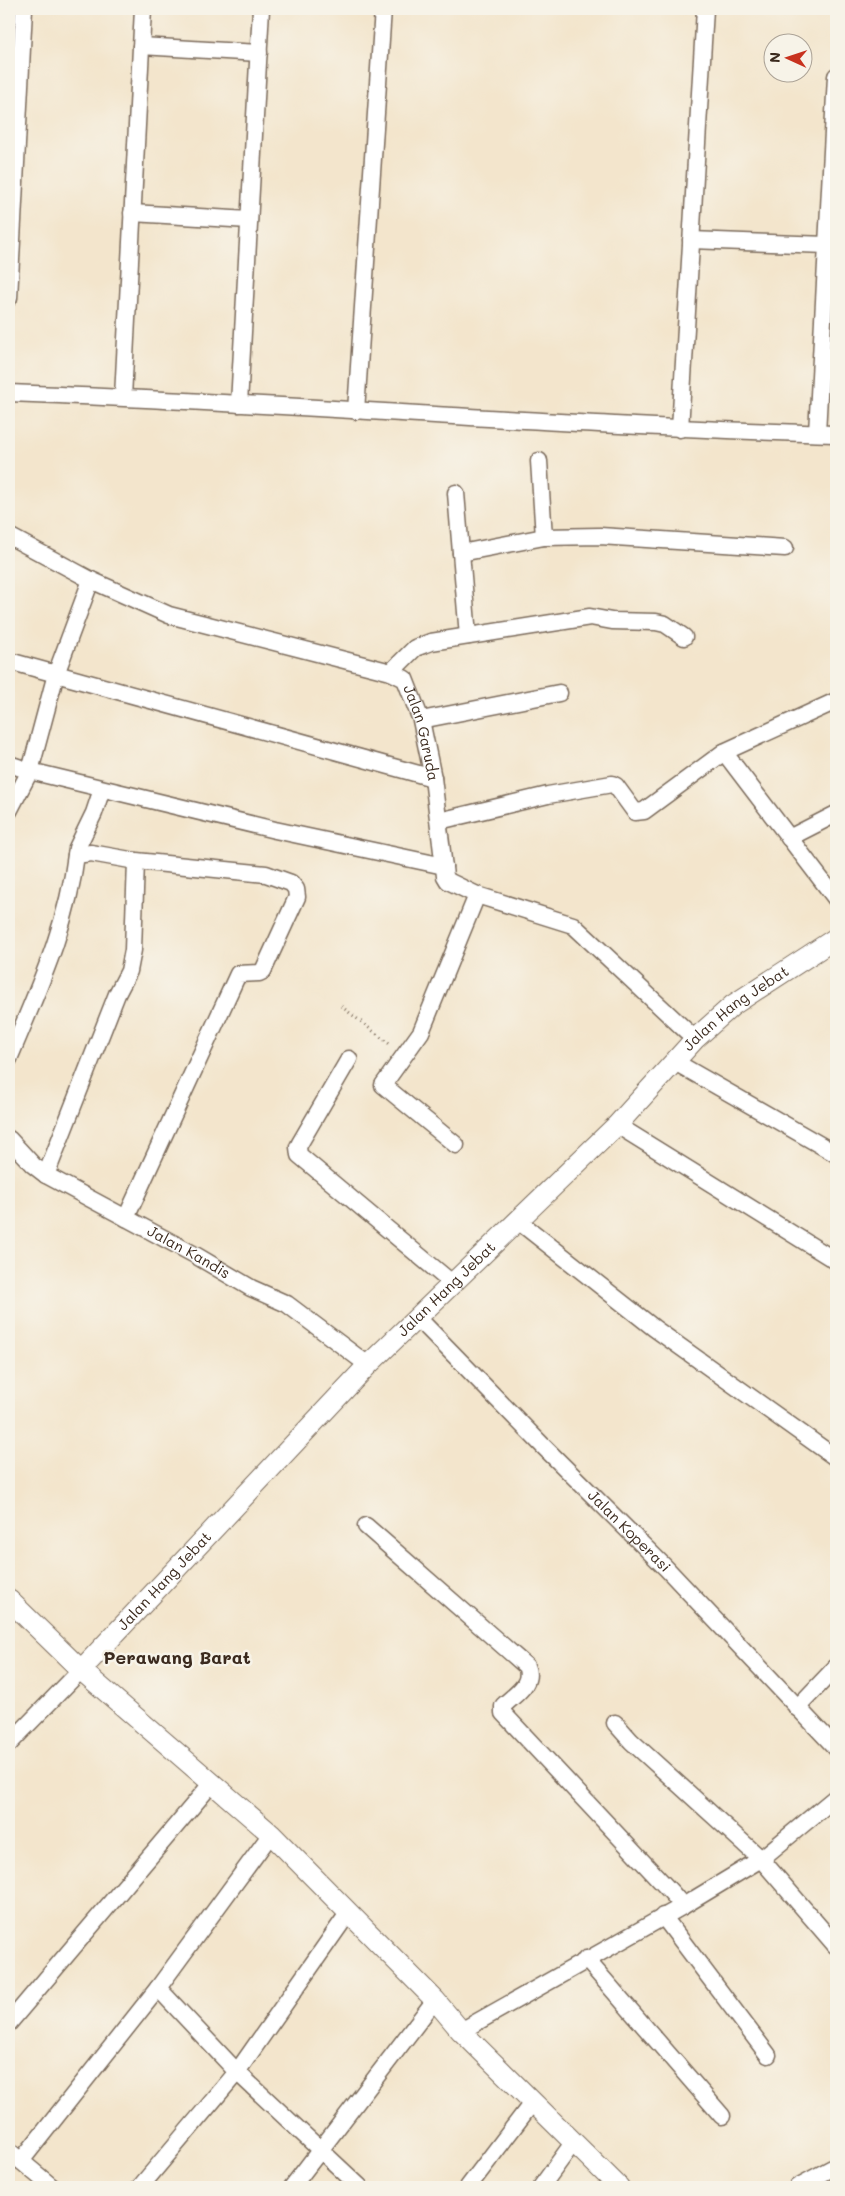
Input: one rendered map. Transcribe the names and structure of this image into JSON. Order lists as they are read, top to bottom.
{
  "streets": {
    "street": [
      "Jalan Garuda",
      "Jalan Hang Jebat",
      "Jalan Kandis",
      "Jalan Koperasi"
    ]
  },
  "crossings": [
    ["Jalan Garuda", "Jalan Hang Jebat"],
    ["Jalan Hang Jebat", "Jalan Kandis"],
    ["Jalan Hang Jebat", "Jalan Koperasi"]
  ],
  "districts": ["Perawang Barat"],
  "north": "left"
}
